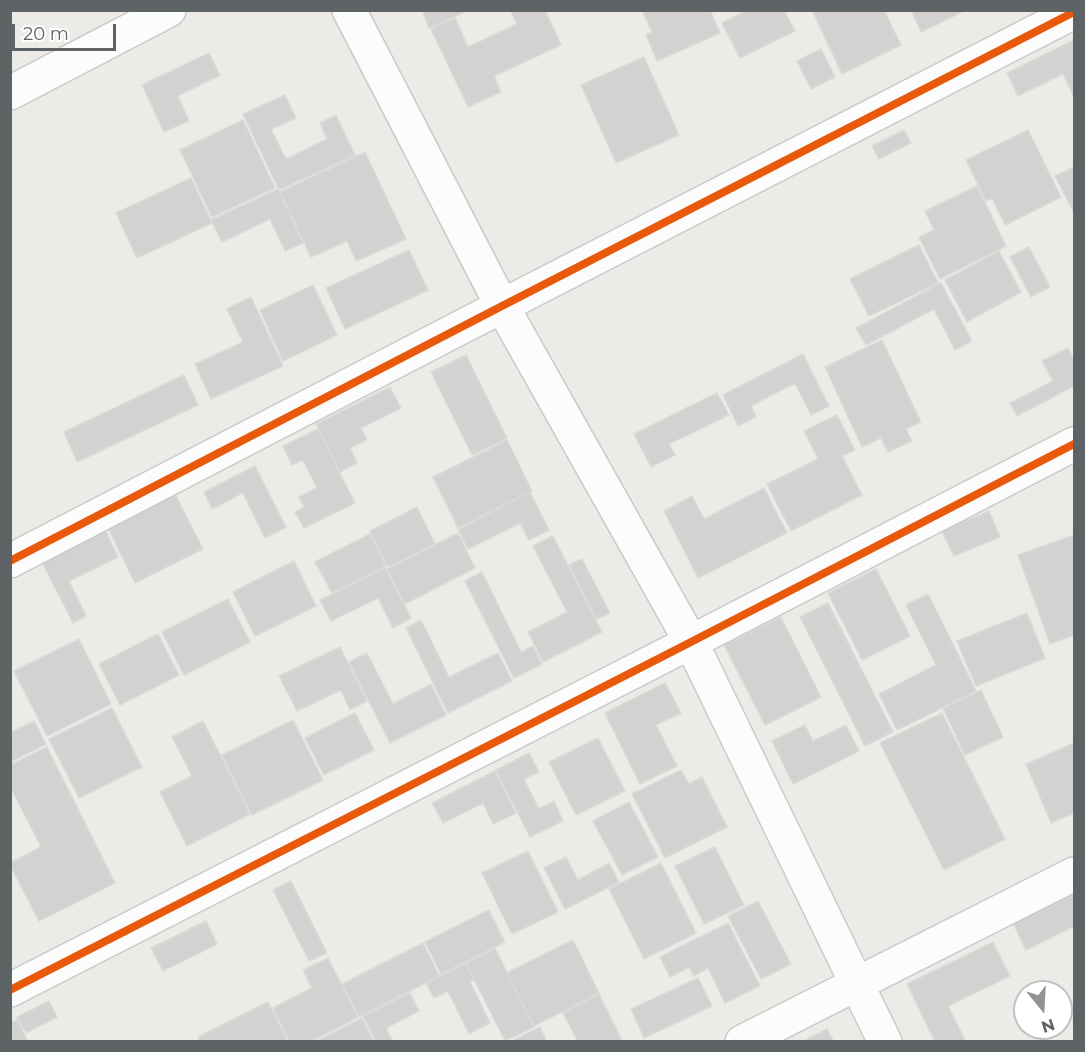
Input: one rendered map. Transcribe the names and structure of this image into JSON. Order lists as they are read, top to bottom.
{
  "scale_bar": "20 m",
  "north": "bottom"
}
